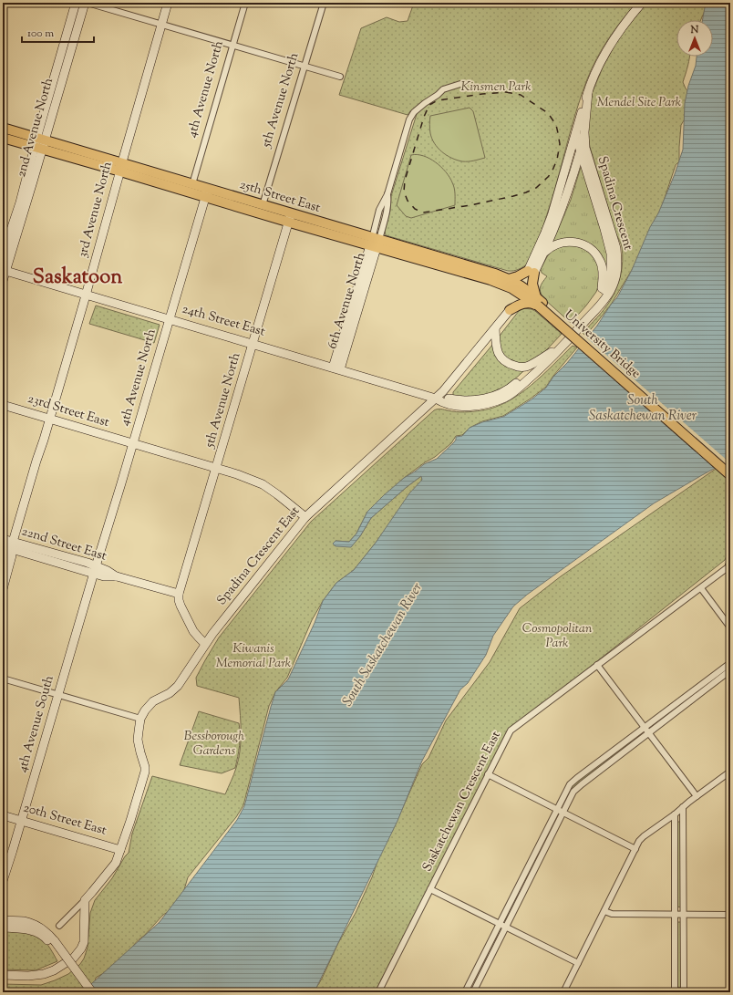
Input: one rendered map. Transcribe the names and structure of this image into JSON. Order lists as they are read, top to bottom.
{
  "streets": {
    "main road": ["25th Street East", "University Bridge"],
    "street": [
      "4th Avenue North",
      "5th Avenue North",
      "2nd Avenue North",
      "Spadina Crescent",
      "3rd Avenue North",
      "6th Avenue North",
      "24th Street East",
      "23rd Street East",
      "22nd Street East",
      "Spadina Crescent East",
      "4th Avenue South",
      "Saskatchewan Crescent East",
      "20th Street East"
    ]
  },
  "crossings": [
    ["4th Avenue North", "25th Street East"],
    ["4th Avenue North", "24th Street East"],
    ["4th Avenue North", "23rd Street East"],
    ["4th Avenue North", "22nd Street East"],
    ["4th Avenue North", "4th Avenue South"],
    ["5th Avenue North", "25th Street East"],
    ["5th Avenue North", "24th Street East"],
    ["5th Avenue North", "23rd Street East"],
    ["5th Avenue North", "22nd Street East"],
    ["2nd Avenue North", "25th Street East"],
    ["2nd Avenue North", "24th Street East"],
    ["25th Street East", "3rd Avenue North"],
    ["25th Street East", "6th Avenue North"],
    ["25th Street East", "University Bridge"],
    ["Spadina Crescent", "24th Street East"],
    ["Spadina Crescent", "Spadina Crescent East"],
    ["3rd Avenue North", "24th Street East"],
    ["3rd Avenue North", "23rd Street East"],
    ["3rd Avenue North", "22nd Street East"],
    ["6th Avenue North", "24th Street East"],
    ["24th Street East", "Spadina Crescent East"],
    ["23rd Street East", "Spadina Crescent East"],
    ["22nd Street East", "4th Avenue South"],
    ["Spadina Crescent East", "20th Street East"],
    ["4th Avenue South", "20th Street East"]
  ],
  "districts": ["Saskatoon"],
  "water": ["South Saskatchewan River"],
  "parks": [
    "Kinsmen Park",
    "Mendel Site Park",
    "Cosmopolitan Park",
    "Kiwanis Memorial Park",
    "Bessborough Gardens"
  ],
  "scale_bar": "100 m",
  "north": "top"
}
